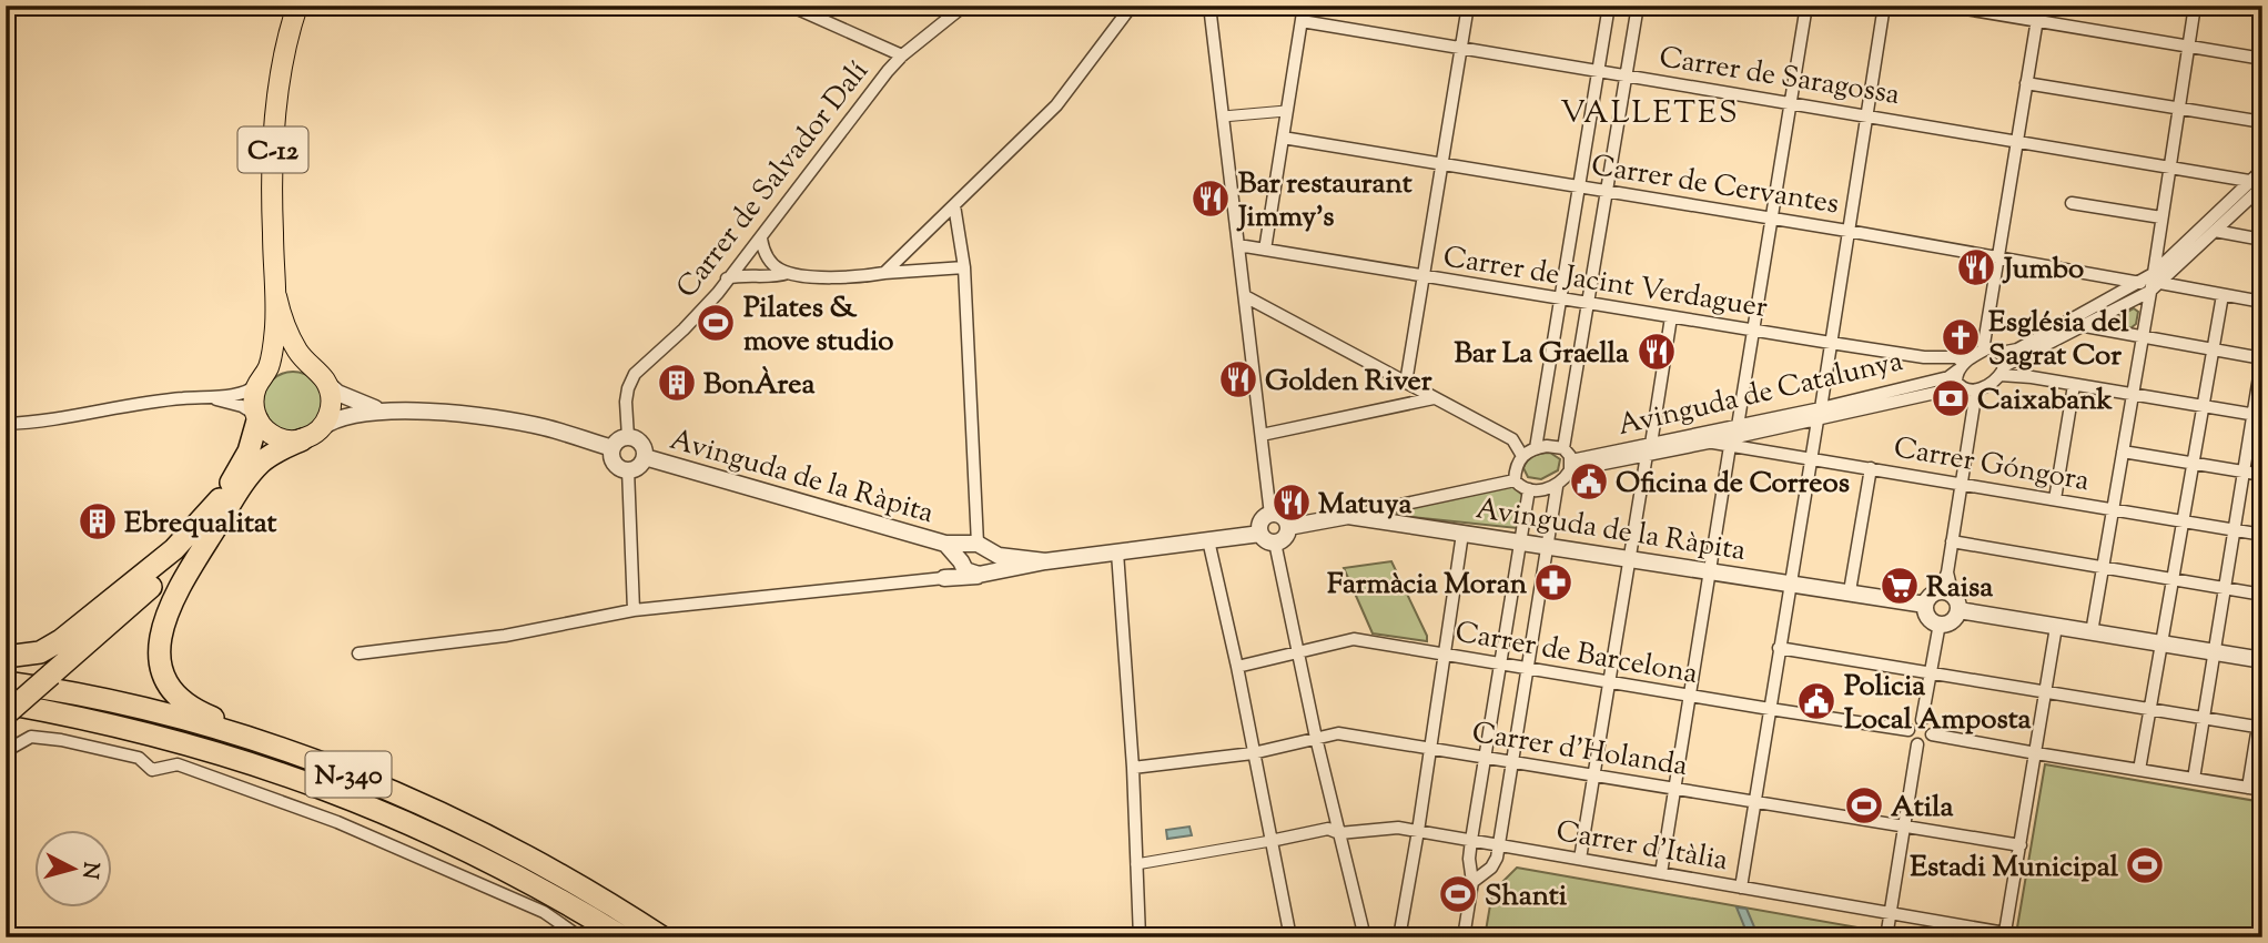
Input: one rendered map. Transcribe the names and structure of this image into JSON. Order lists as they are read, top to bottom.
{
  "streets": {
    "highway": ["N-340"],
    "main road": ["C-12"],
    "street": [
      "Carrer de Saragossa",
      "Carrer de Salvador Dalí",
      "Carrer de Cervantes",
      "Carrer de Jacint Verdaguer",
      "Avinguda de Catalunya",
      "Carrer Góngora",
      "Avinguda de la Ràpita",
      "Carrer de Barcelona",
      "Carrer d'Holanda",
      "Carrer d'Itàlia"
    ]
  },
  "crossings": [
    ["Carrer de Salvador Dalí", "Avinguda de la Ràpita"],
    ["Carrer de Jacint Verdaguer", "Avinguda de Catalunya"],
    ["Avinguda de Catalunya", "Carrer Góngora"]
  ],
  "districts": ["VALLETES"],
  "places": {
    "restaurant": [
      "Bar restaurant Jimmy's",
      "Jumbo",
      "Bar La Graella",
      "Golden River",
      "Matuya"
    ],
    "sports": [
      "Pilates & move studio",
      "Atila",
      "Estadi Municipal",
      "Shanti"
    ],
    "church": ["Església del Sagrat Cor"],
    "building": ["BonÀrea", "Ebrequalitat"],
    "bank": ["Caixabank"],
    "public building": ["Oficina de Correos", "Policia Local Amposta"],
    "pharmacy": ["Farmàcia Moran"],
    "supermarket": ["Raisa"]
  },
  "north": "right"
}
